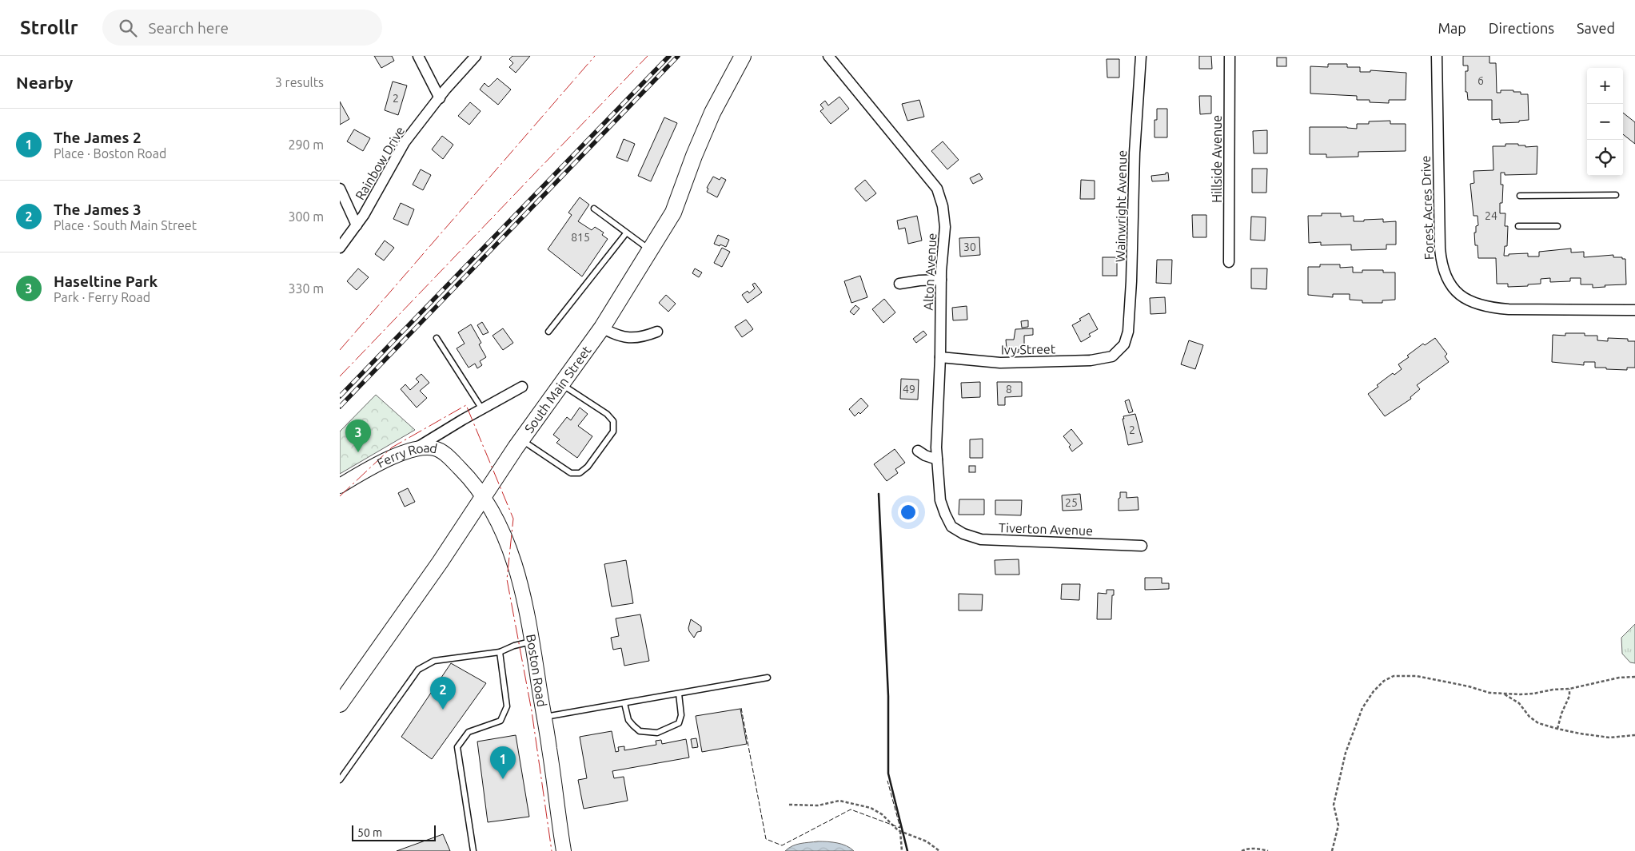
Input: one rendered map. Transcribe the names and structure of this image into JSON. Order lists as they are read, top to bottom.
{
  "streets": {
    "main road": ["South Main Street"],
    "street": [
      "Hillside Avenue",
      "Rainbow Drive",
      "Wainwright Avenue",
      "Forest Acres Drive",
      "Alton Avenue",
      "Ivy Street",
      "Ferry Road",
      "Tiverton Avenue",
      "Boston Road"
    ]
  },
  "crossings": [
    ["Wainwright Avenue", "Ivy Street"],
    ["Alton Avenue", "Ivy Street"],
    ["Alton Avenue", "Tiverton Avenue"],
    ["South Main Street", "Ferry Road"],
    ["South Main Street", "Boston Road"],
    ["Ferry Road", "Boston Road"]
  ],
  "house_numbers": [
    "6",
    "2",
    "24",
    "815",
    "30",
    "49",
    "8",
    "2",
    "25"
  ],
  "scale_bar": "50 m",
  "page": {
    "header": "Strollr",
    "search": "Search here",
    "nav": ["Map", "Directions", "Saved"],
    "heading": ["Nearby", "3 results"],
    "map_buttons": ["+", "−"],
    "list": [
      {
        "mark": "1",
        "name": "The James 2",
        "note": "Place · Boston Road",
        "value": "290 m"
      },
      {
        "mark": "2",
        "name": "The James 3",
        "note": "Place · South Main Street",
        "value": "300 m"
      },
      {
        "mark": "3",
        "name": "Haseltine Park",
        "note": "Park · Ferry Road",
        "value": "330 m"
      }
    ],
    "pins": ["3", "2", "1"],
    "scale": "50 m"
  }
}
